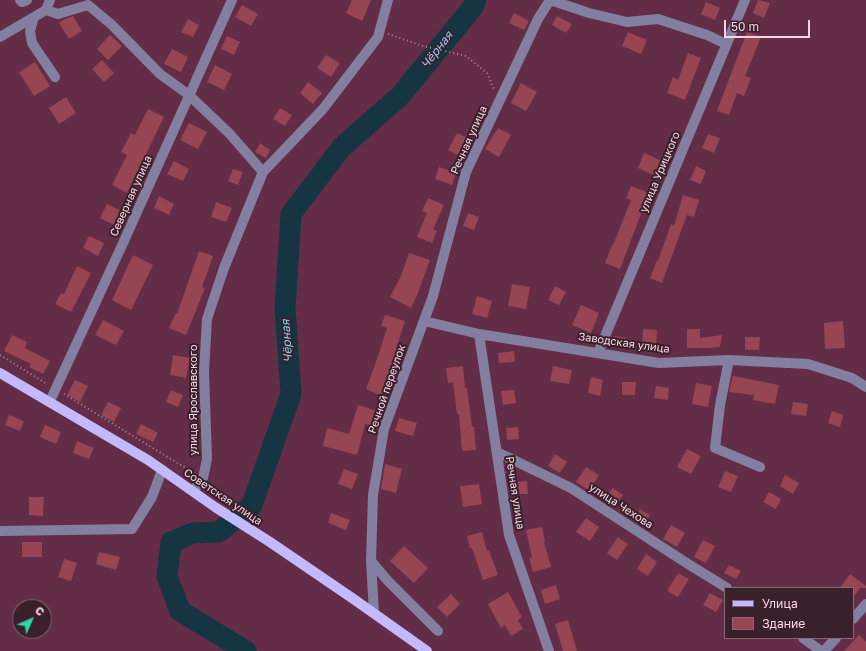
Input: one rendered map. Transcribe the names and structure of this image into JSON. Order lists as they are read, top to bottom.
{
  "streets": {
    "main road": ["Советская улица"],
    "street": [
      "Речная улица",
      "улица Урицкого",
      "Северная улица",
      "Заводская улица",
      "Речной переулок",
      "улица Ярославского",
      "улица Чехова"
    ]
  },
  "crossings": [
    ["Речная улица", "Заводская улица"],
    ["Речная улица", "Речной переулок"],
    ["Речная улица", "улица Чехова"],
    ["улица Урицкого", "Заводская улица"],
    ["Северная улица", "Советская улица"],
    ["Заводская улица", "Речной переулок"],
    ["Речной переулок", "Советская улица"],
    ["улица Ярославского", "Советская улица"]
  ],
  "water": ["Чёрная"],
  "legend": ["Улица", "Здание"],
  "scale_bar": "50 m",
  "north": "top right"
}
